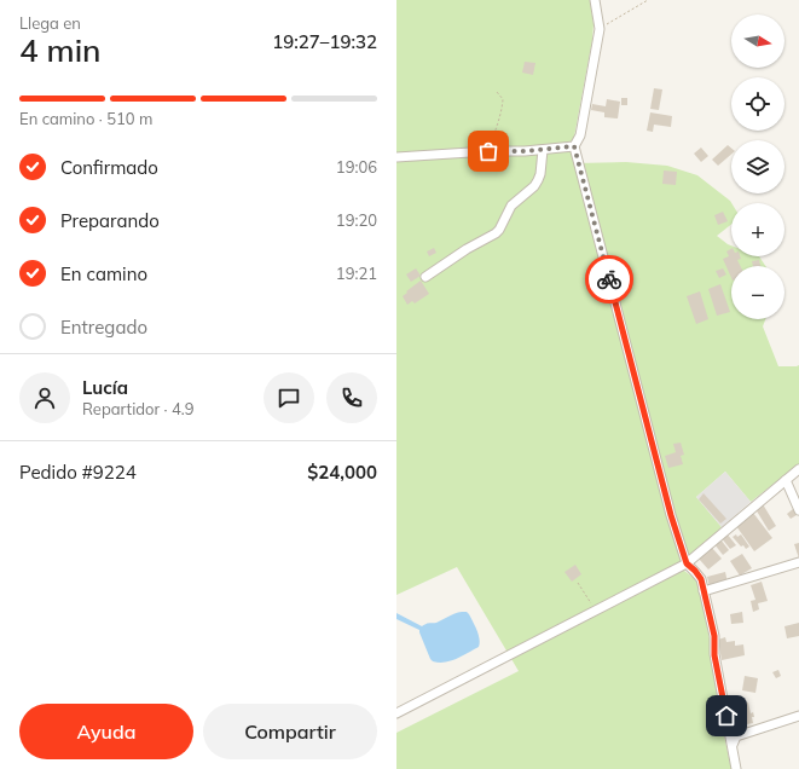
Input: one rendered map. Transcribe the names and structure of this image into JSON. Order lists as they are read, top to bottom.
{
  "north": "right",
  "page": {
    "heading": ["4 min", "Llega en", "19:27–19:32"],
    "panel": [
      "Lucía",
      "Repartidor · 4.9",
      "Pedido #9224",
      "$24,000"
    ],
    "map_buttons": ["+", "−"],
    "bar": "En camino · 510 m",
    "list": [
      ["Confirmado", "19:06"],
      ["Preparando", "19:20"],
      ["En camino", "19:21"],
      "Entregado"
    ],
    "buttons": ["Ayuda", "Compartir"]
  }
}
